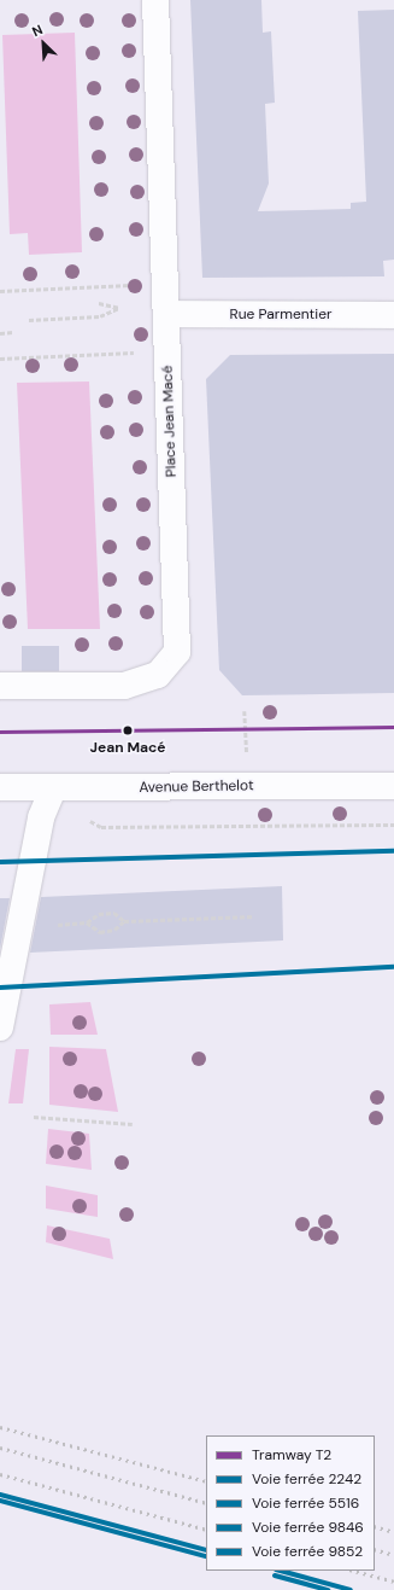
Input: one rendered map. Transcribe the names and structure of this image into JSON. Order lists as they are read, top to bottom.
{
  "streets": {
    "street": ["Rue Parmentier", "Place Jean Macé", "Avenue Berthelot"]
  },
  "crossings": [
    ["Rue Parmentier", "Place Jean Macé"]
  ],
  "places": ["Jean Macé"],
  "lines": [
    "tram line T2",
    "rail line 9852",
    "rail line 9846",
    "rail line 2242",
    "rail line 5516"
  ],
  "legend": [
    "Tramway T2",
    "Voie ferrée 2242",
    "Voie ferrée 5516",
    "Voie ferrée 9846",
    "Voie ferrée 9852"
  ],
  "north": "top left"
}
